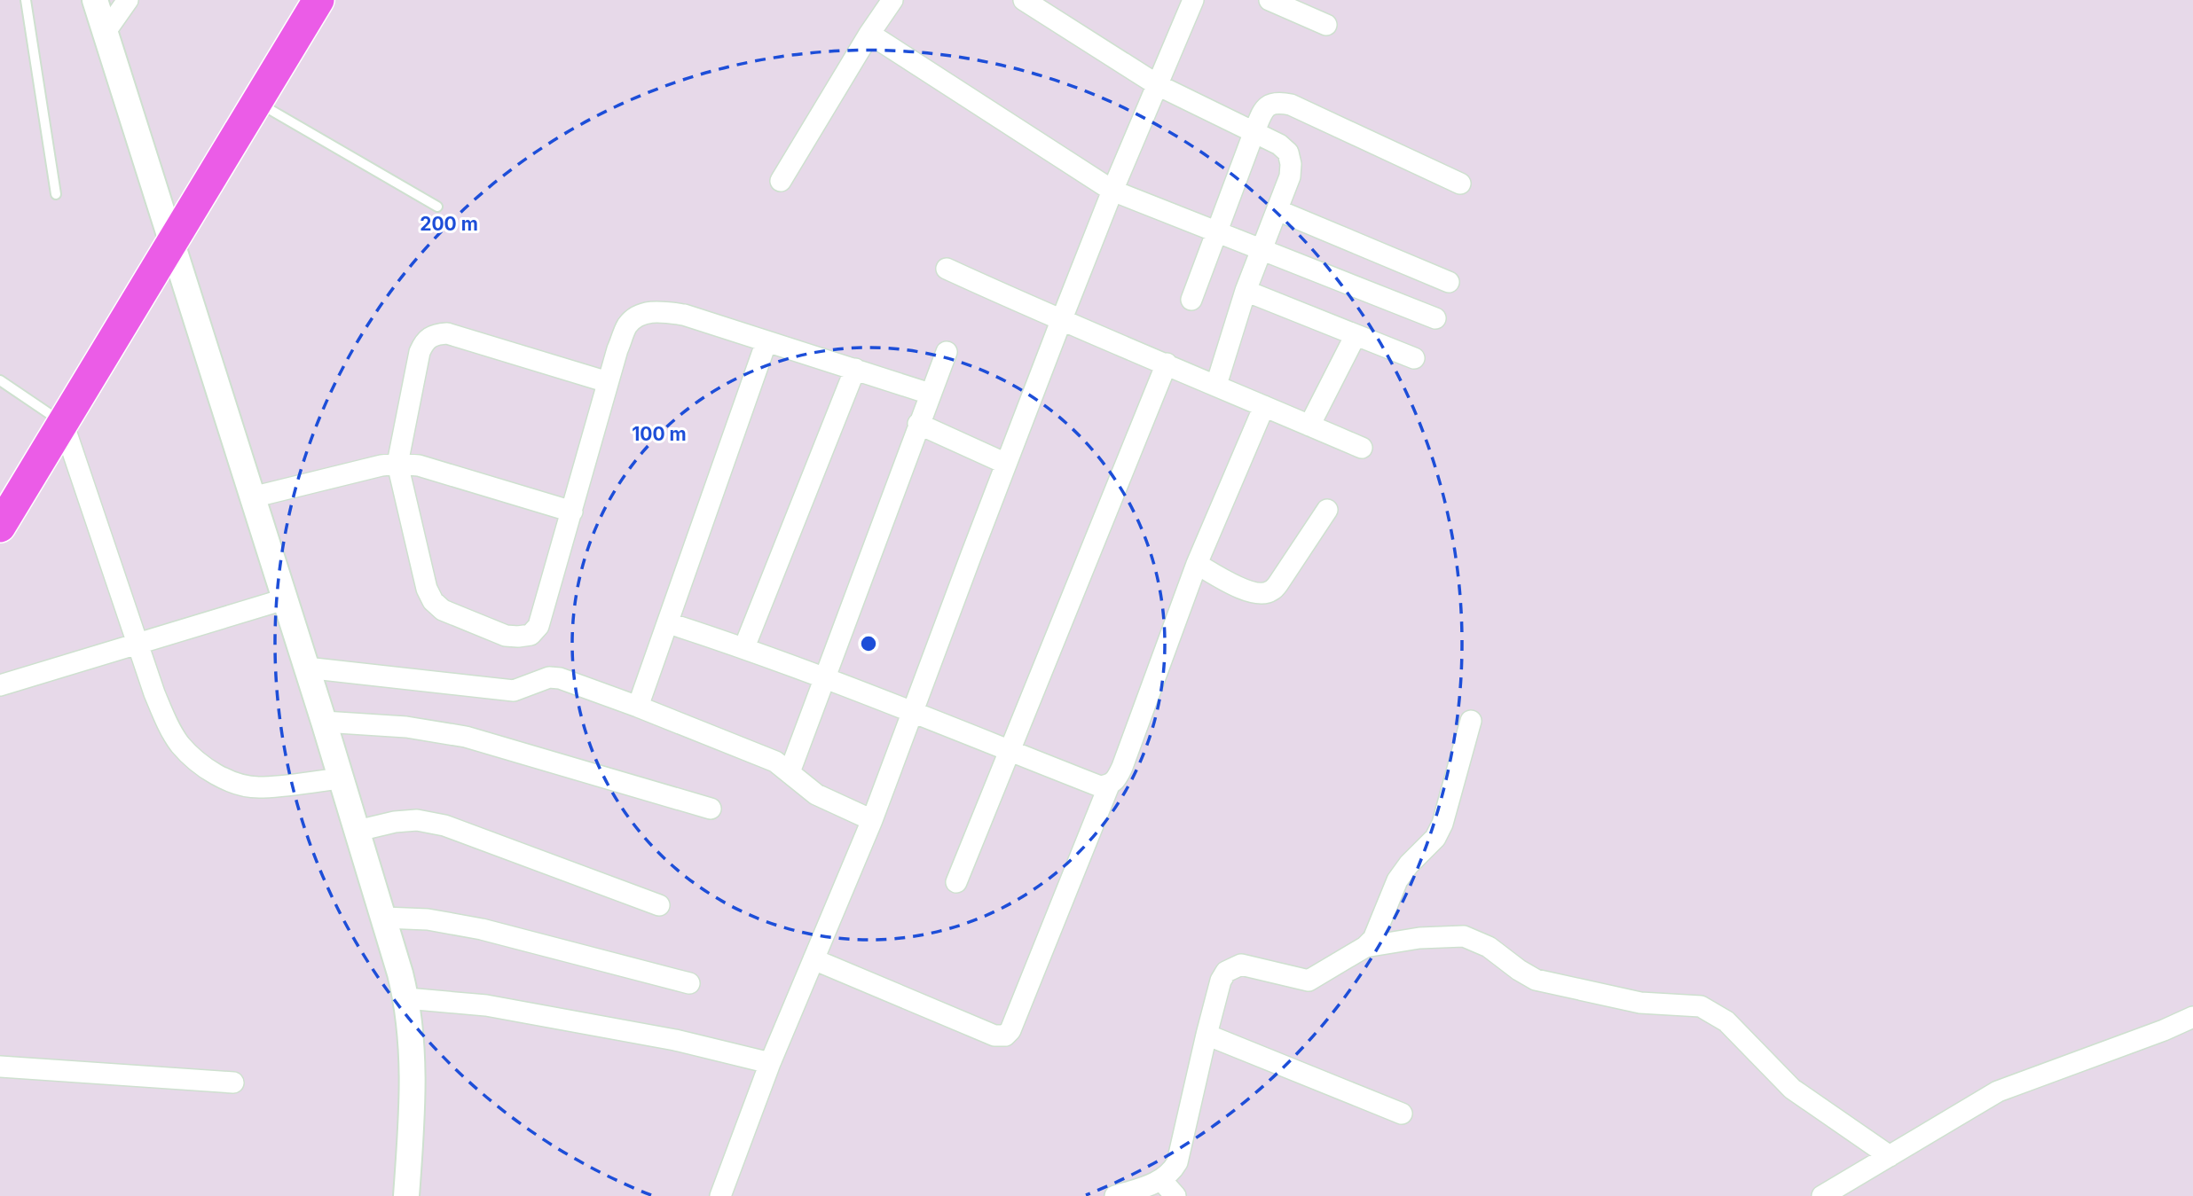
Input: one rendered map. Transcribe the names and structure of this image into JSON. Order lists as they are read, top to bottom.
{
  "rings": ["200 m", "100 m"]
}
